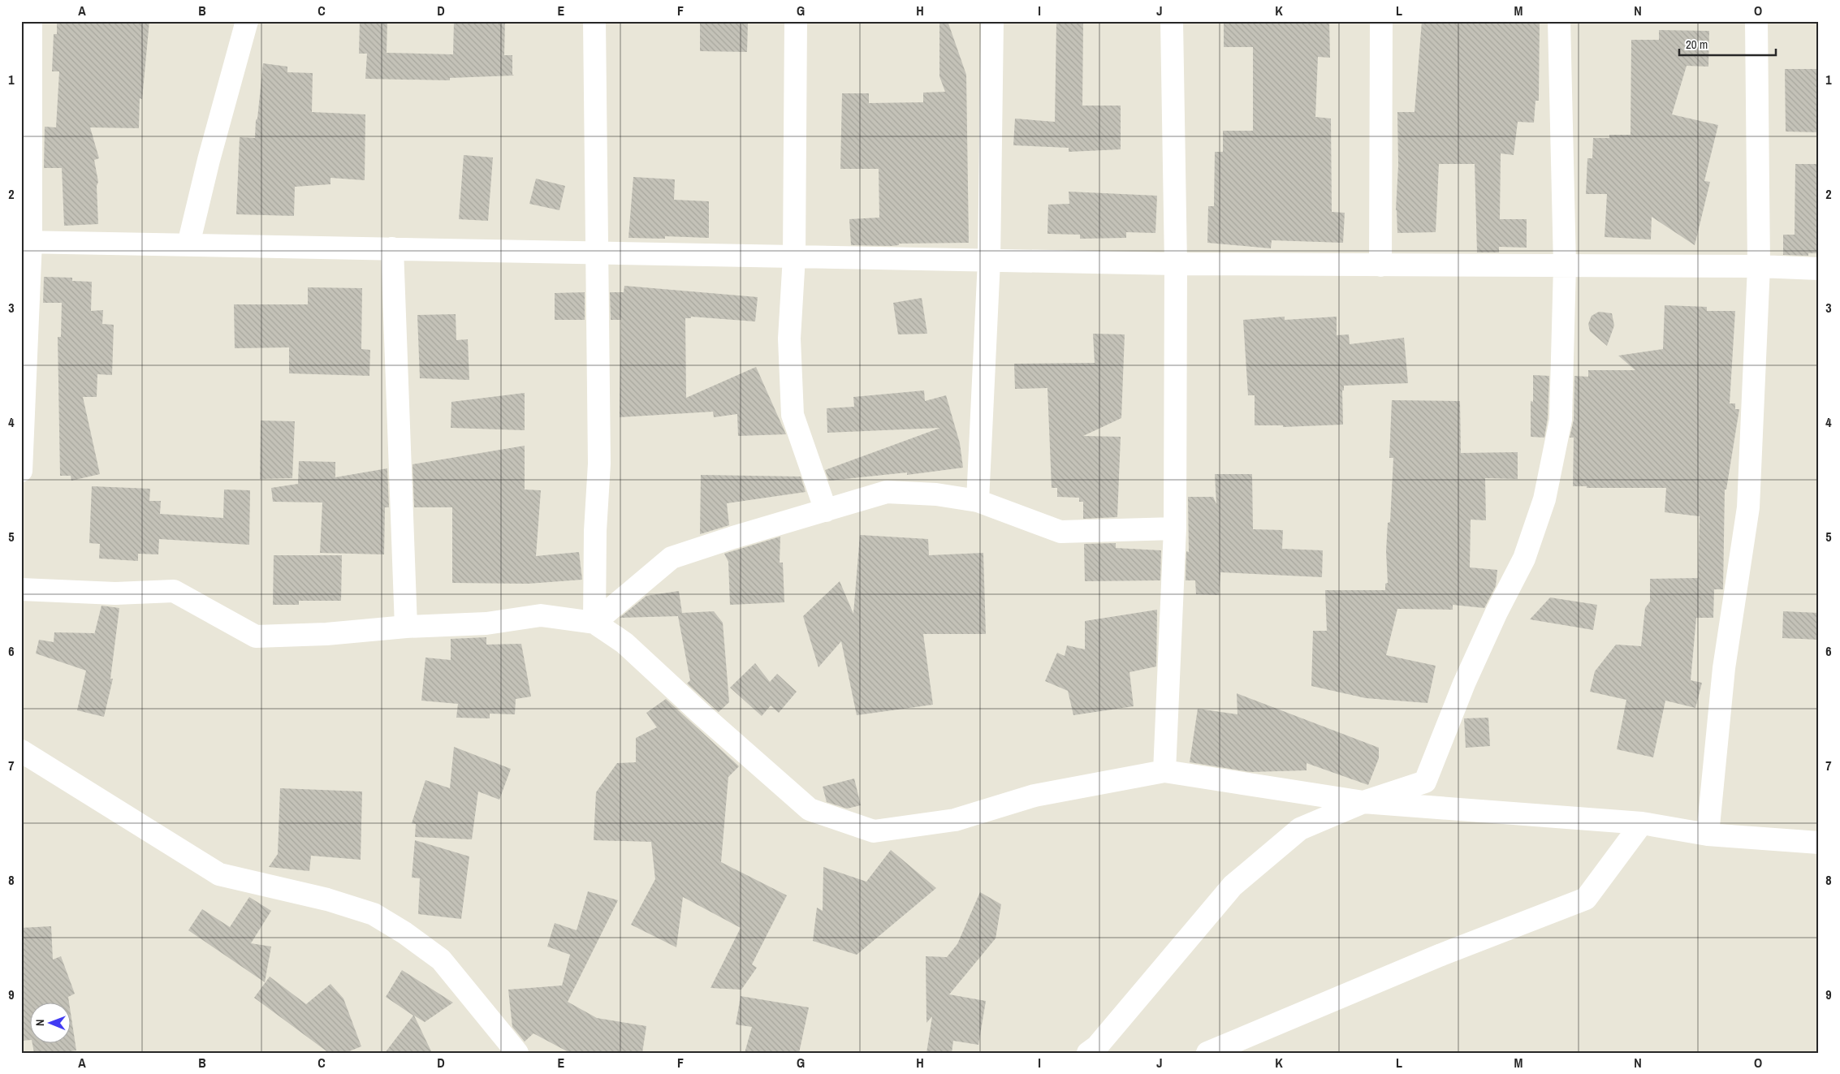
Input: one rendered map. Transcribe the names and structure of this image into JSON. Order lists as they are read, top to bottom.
{
  "scale_bar": "20 m",
  "north": "left",
  "grid": {
    "columns": [
      "A",
      "B",
      "C",
      "D",
      "E",
      "F",
      "G",
      "H",
      "I",
      "J",
      "K",
      "L",
      "M",
      "N",
      "O"
    ],
    "rows": [
      "1",
      "2",
      "3",
      "4",
      "5",
      "6",
      "7",
      "8",
      "9"
    ]
  }
}
